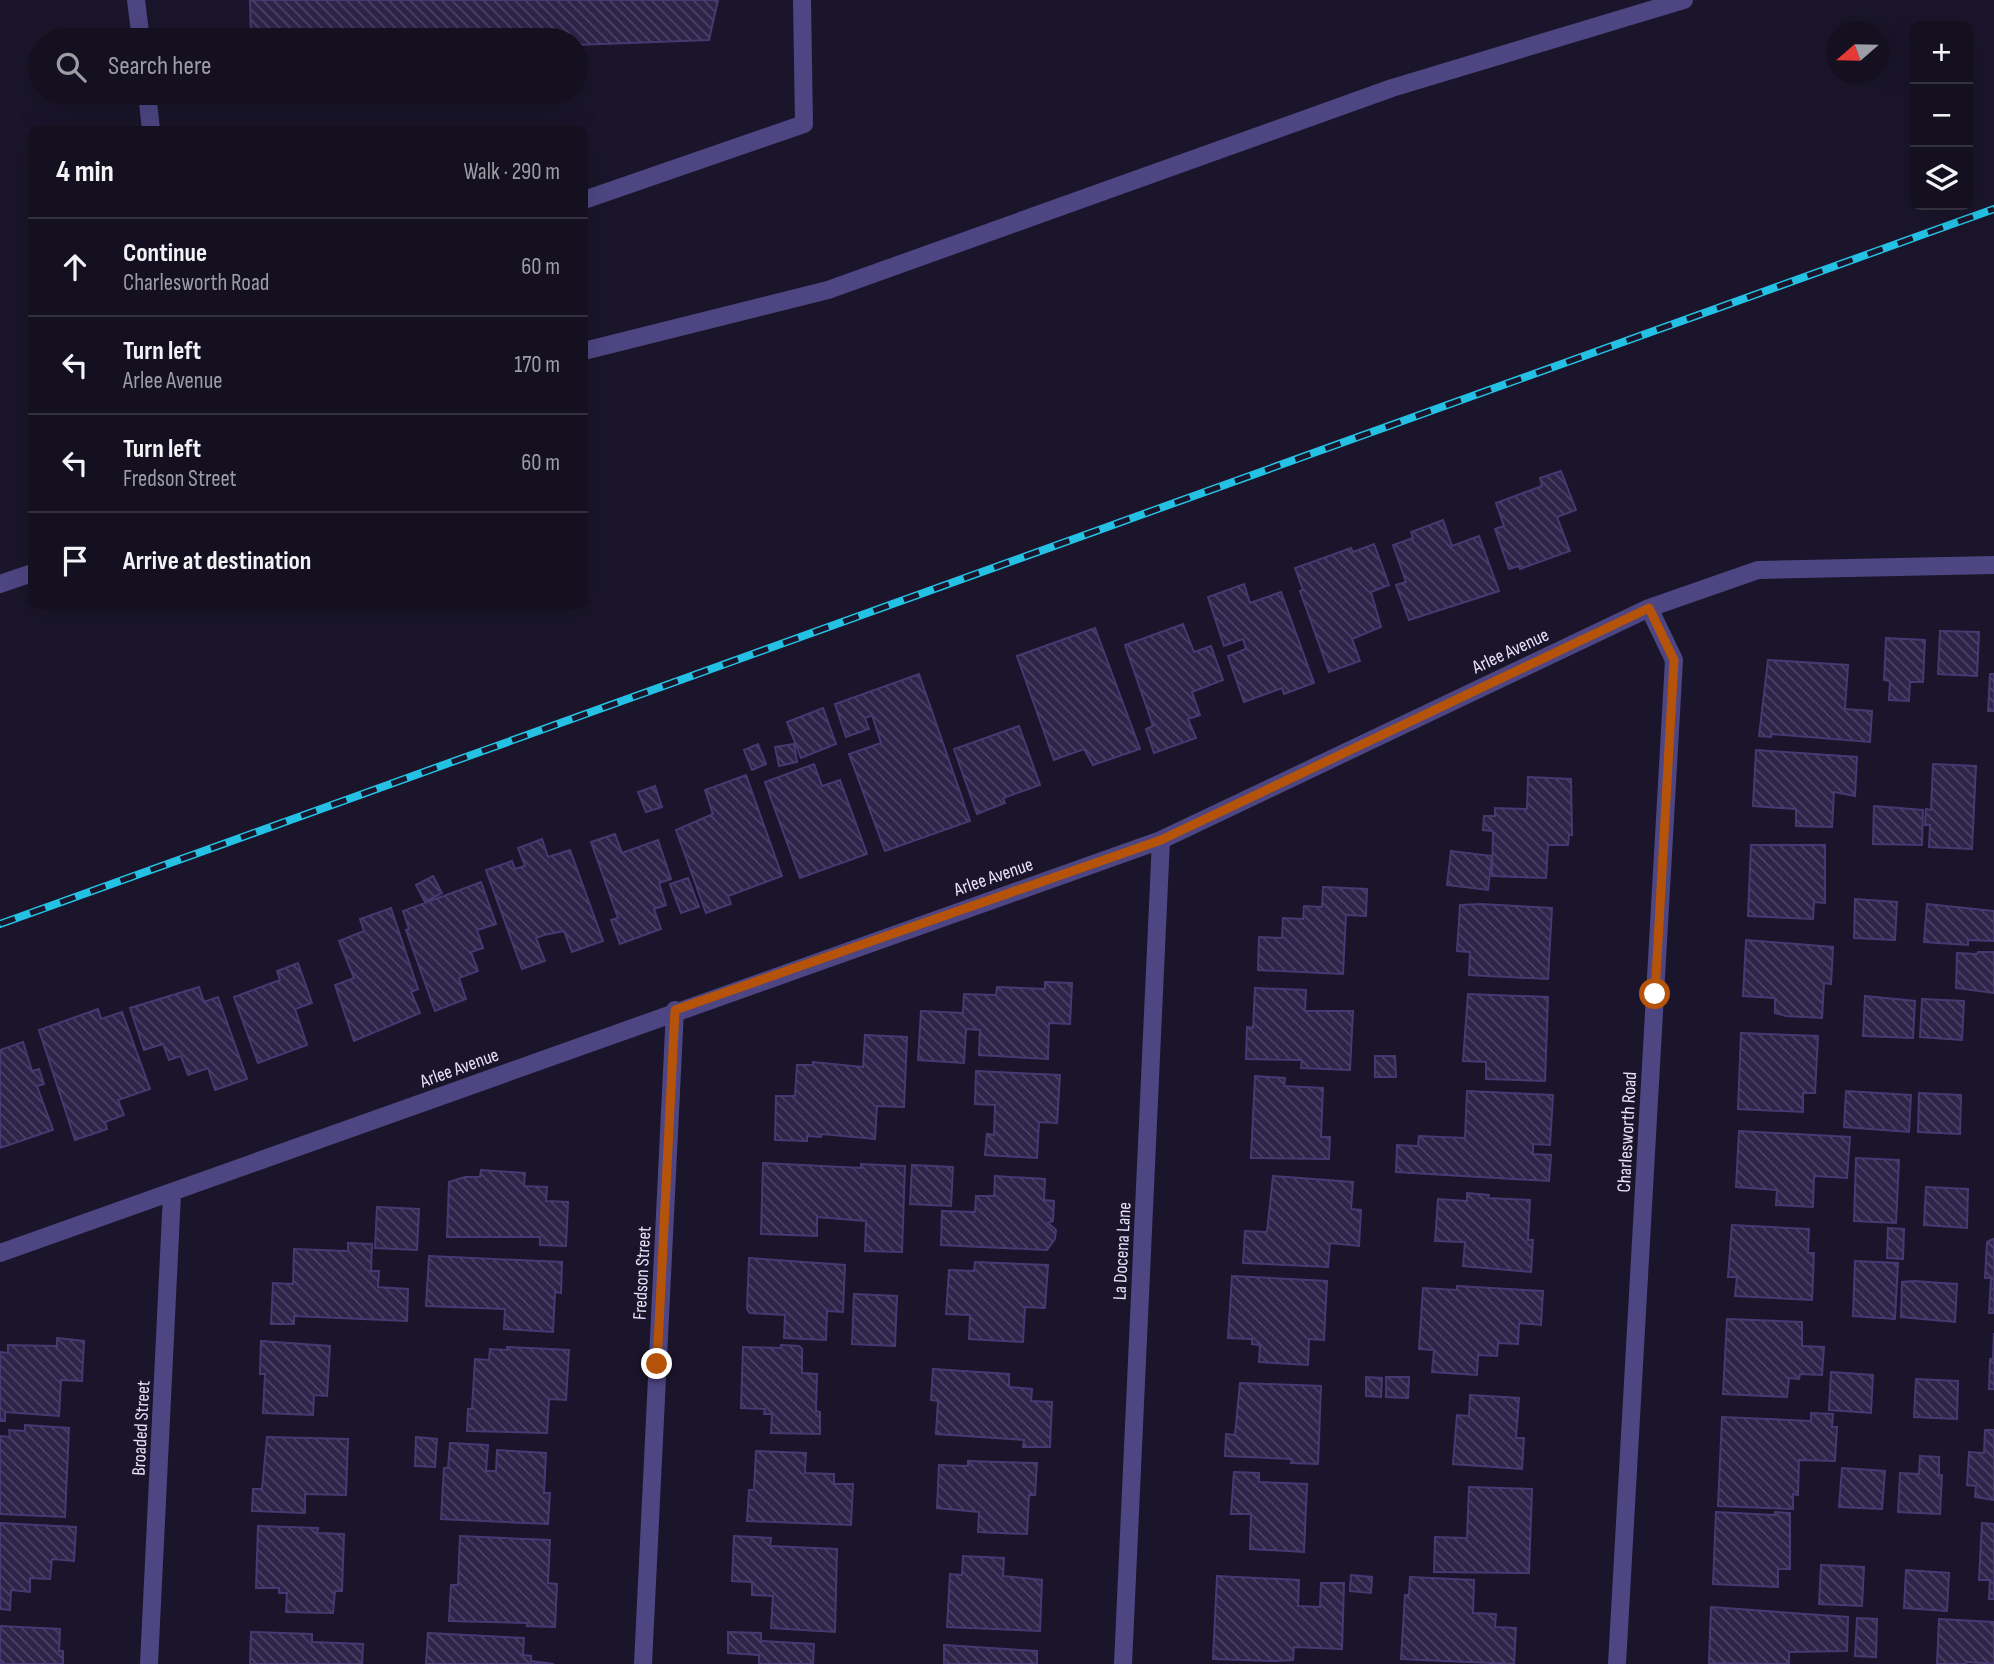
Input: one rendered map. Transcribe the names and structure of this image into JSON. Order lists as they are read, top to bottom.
{
  "streets": {
    "street": [
      "Arlee Avenue",
      "Charlesworth Road",
      "La Docena Lane",
      "Fredson Street",
      "Broaded Street"
    ]
  },
  "crossings": [
    ["Arlee Avenue", "Charlesworth Road"],
    ["Arlee Avenue", "La Docena Lane"],
    ["Arlee Avenue", "Fredson Street"],
    ["Arlee Avenue", "Broaded Street"]
  ],
  "north": "left",
  "page": {
    "map_buttons": ["+", "−"],
    "search": "Search here",
    "heading": ["4 min", "Walk · 290 m"],
    "list": [
      ["Continue", "Charlesworth Road", "60 m"],
      ["Turn left", "Arlee Avenue", "170 m"],
      ["Turn left", "Fredson Street", "60 m"],
      "Arrive at destination"
    ]
  }
}
